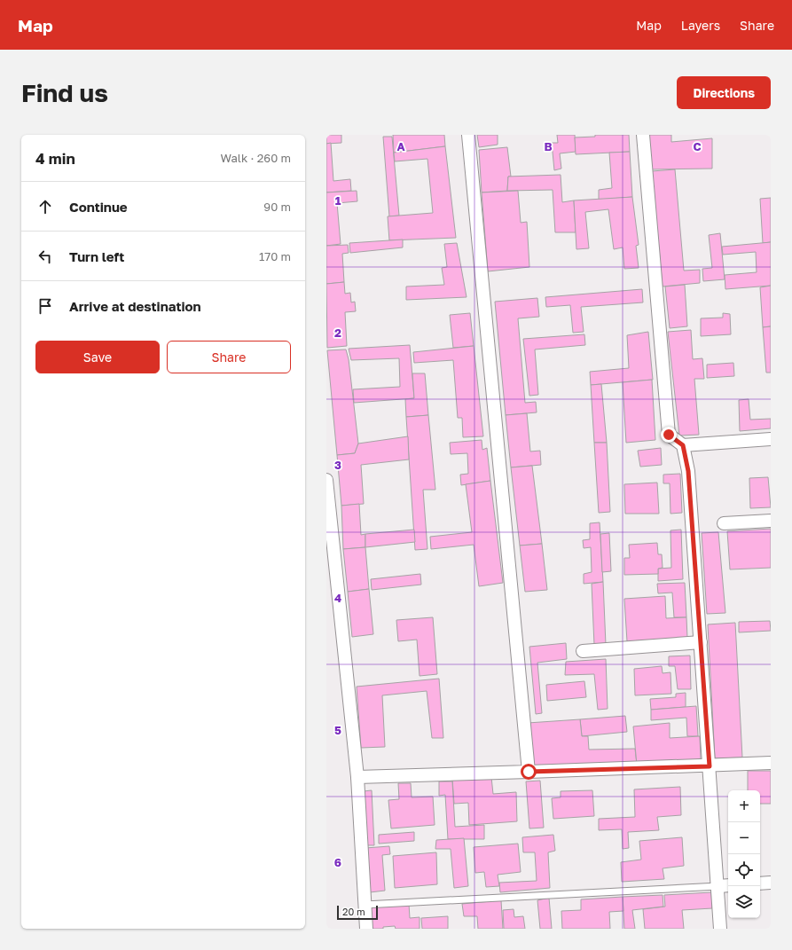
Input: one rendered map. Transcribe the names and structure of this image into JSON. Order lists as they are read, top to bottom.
{
  "scale_bar": "20 m",
  "page": {
    "header": "Map",
    "nav": ["Map", "Layers", "Share"],
    "buttons": [
      "Directions",
      ["Save", "Share"]
    ],
    "title": "Find us",
    "heading": ["4 min", "Walk · 260 m"],
    "list": [
      ["Continue", "90 m"],
      ["Turn left", "170 m"],
      "Arrive at destination"
    ],
    "map_buttons": ["+", "−"],
    "scale": "20 m"
  },
  "grid": {
    "columns": ["A", "B", "C"],
    "rows": [
      "1",
      "2",
      "3",
      "4",
      "5",
      "6"
    ]
  }
}
